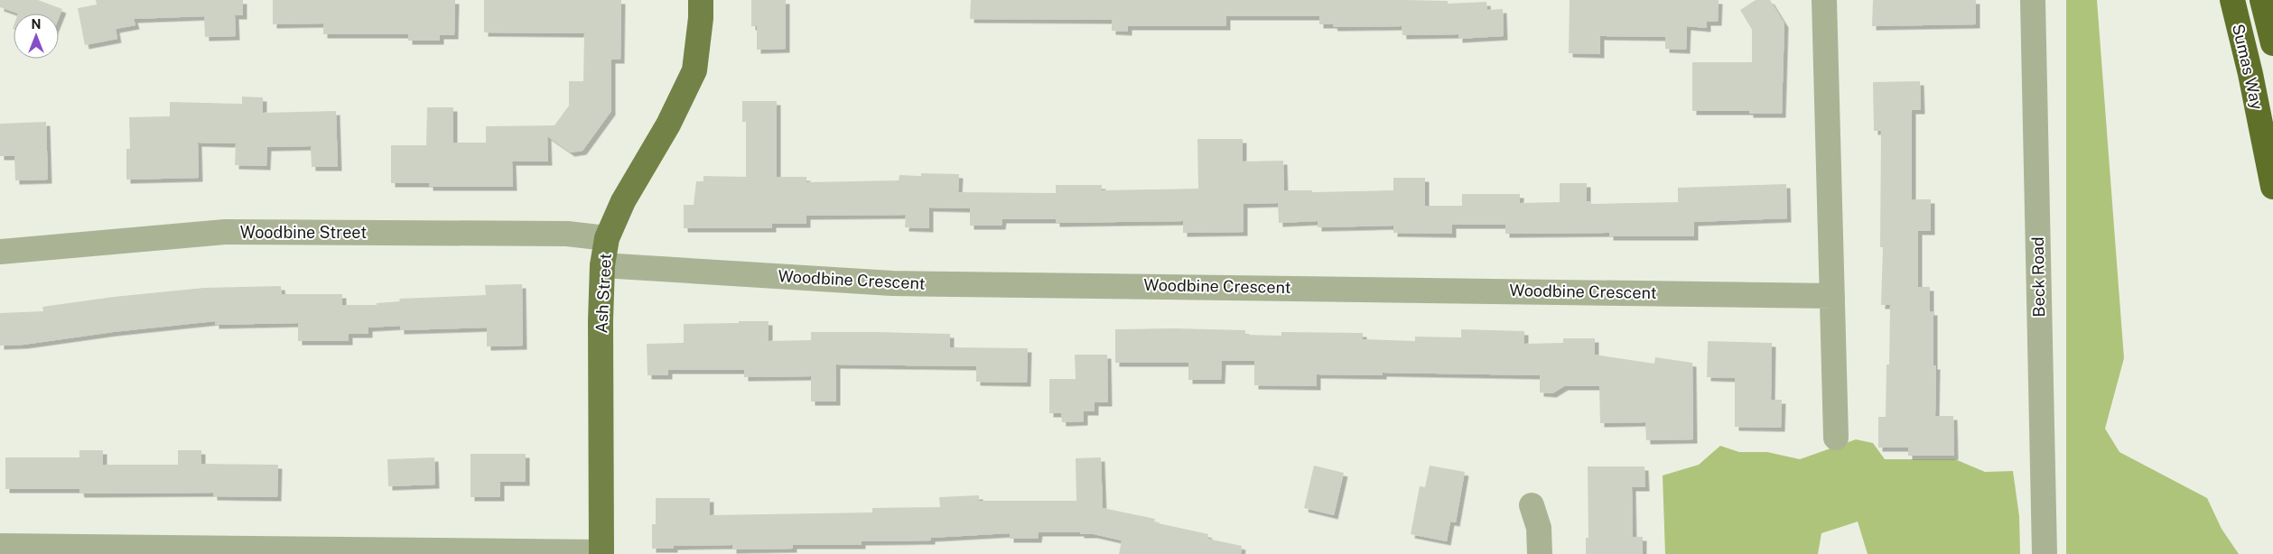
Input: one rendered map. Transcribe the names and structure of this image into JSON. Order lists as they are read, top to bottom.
{
  "streets": {
    "highway": ["Sumas Way"],
    "main road": ["Ash Street"],
    "street": ["Woodbine Street", "Beck Road", "Woodbine Crescent"]
  },
  "crossings": [
    ["Woodbine Street", "Ash Street"],
    ["Woodbine Crescent", "Ash Street"]
  ],
  "north": "top"
}
